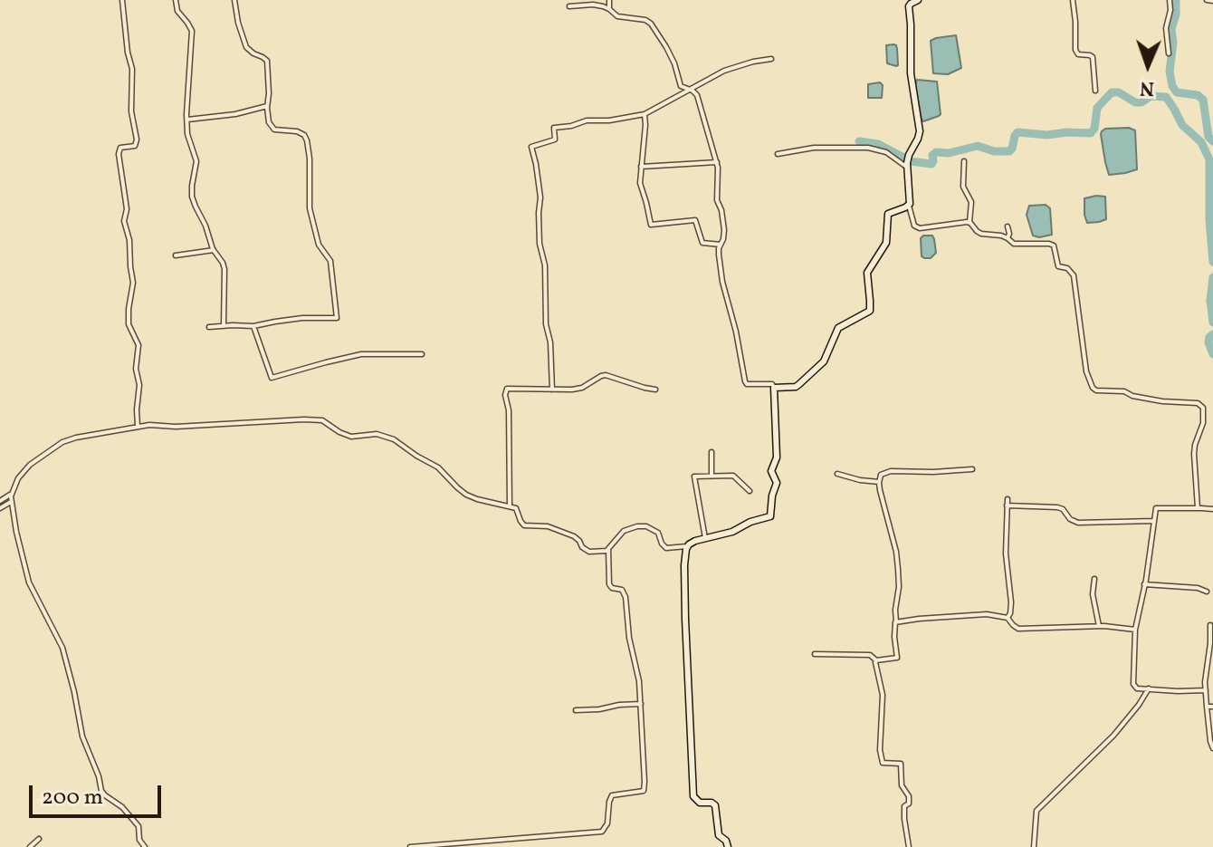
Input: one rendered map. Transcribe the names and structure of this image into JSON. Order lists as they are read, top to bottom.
{
  "scale_bar": "200 m",
  "north": "bottom"
}
